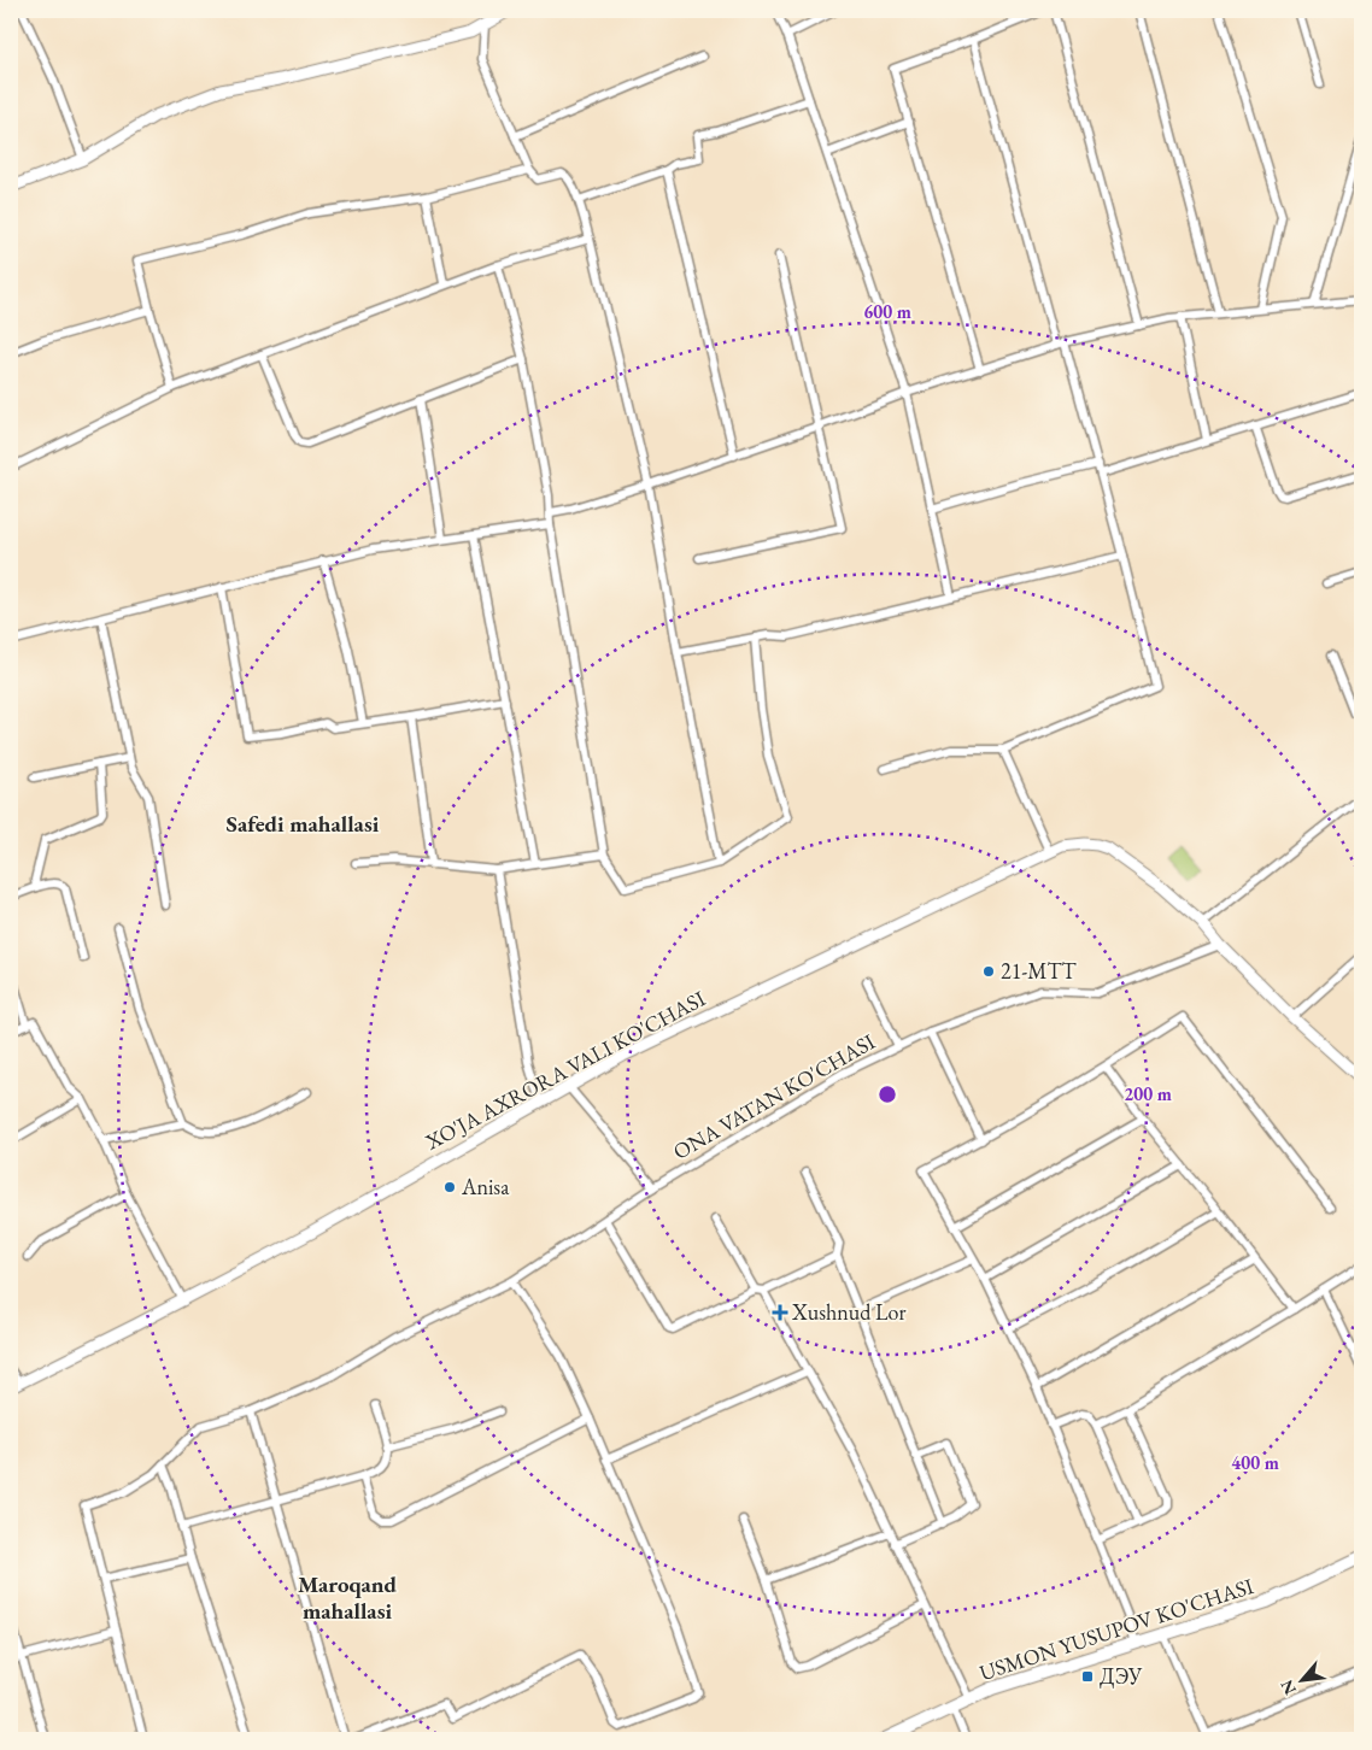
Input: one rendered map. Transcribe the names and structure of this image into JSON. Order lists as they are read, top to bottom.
{
  "streets": {
    "main road": ["USMON YUSUPOV KO'CHASI"],
    "street": ["XO'JA AXRORA VALI KO'CHASI", "ONA VATAN KO'CHASI"]
  },
  "crossings": [
    ["XO'JA AXRORA VALI KO'CHASI", "ONA VATAN KO'CHASI"]
  ],
  "districts": ["Safedi mahallasi", "Maroqand mahallasi"],
  "places": {
    "other": ["21-MTT", "Anisa"],
    "health": ["Xushnud Lor"],
    "transit": ["ДЭУ"]
  },
  "north": "bottom left",
  "rings": ["600 m", "200 m", "400 m"]
}
